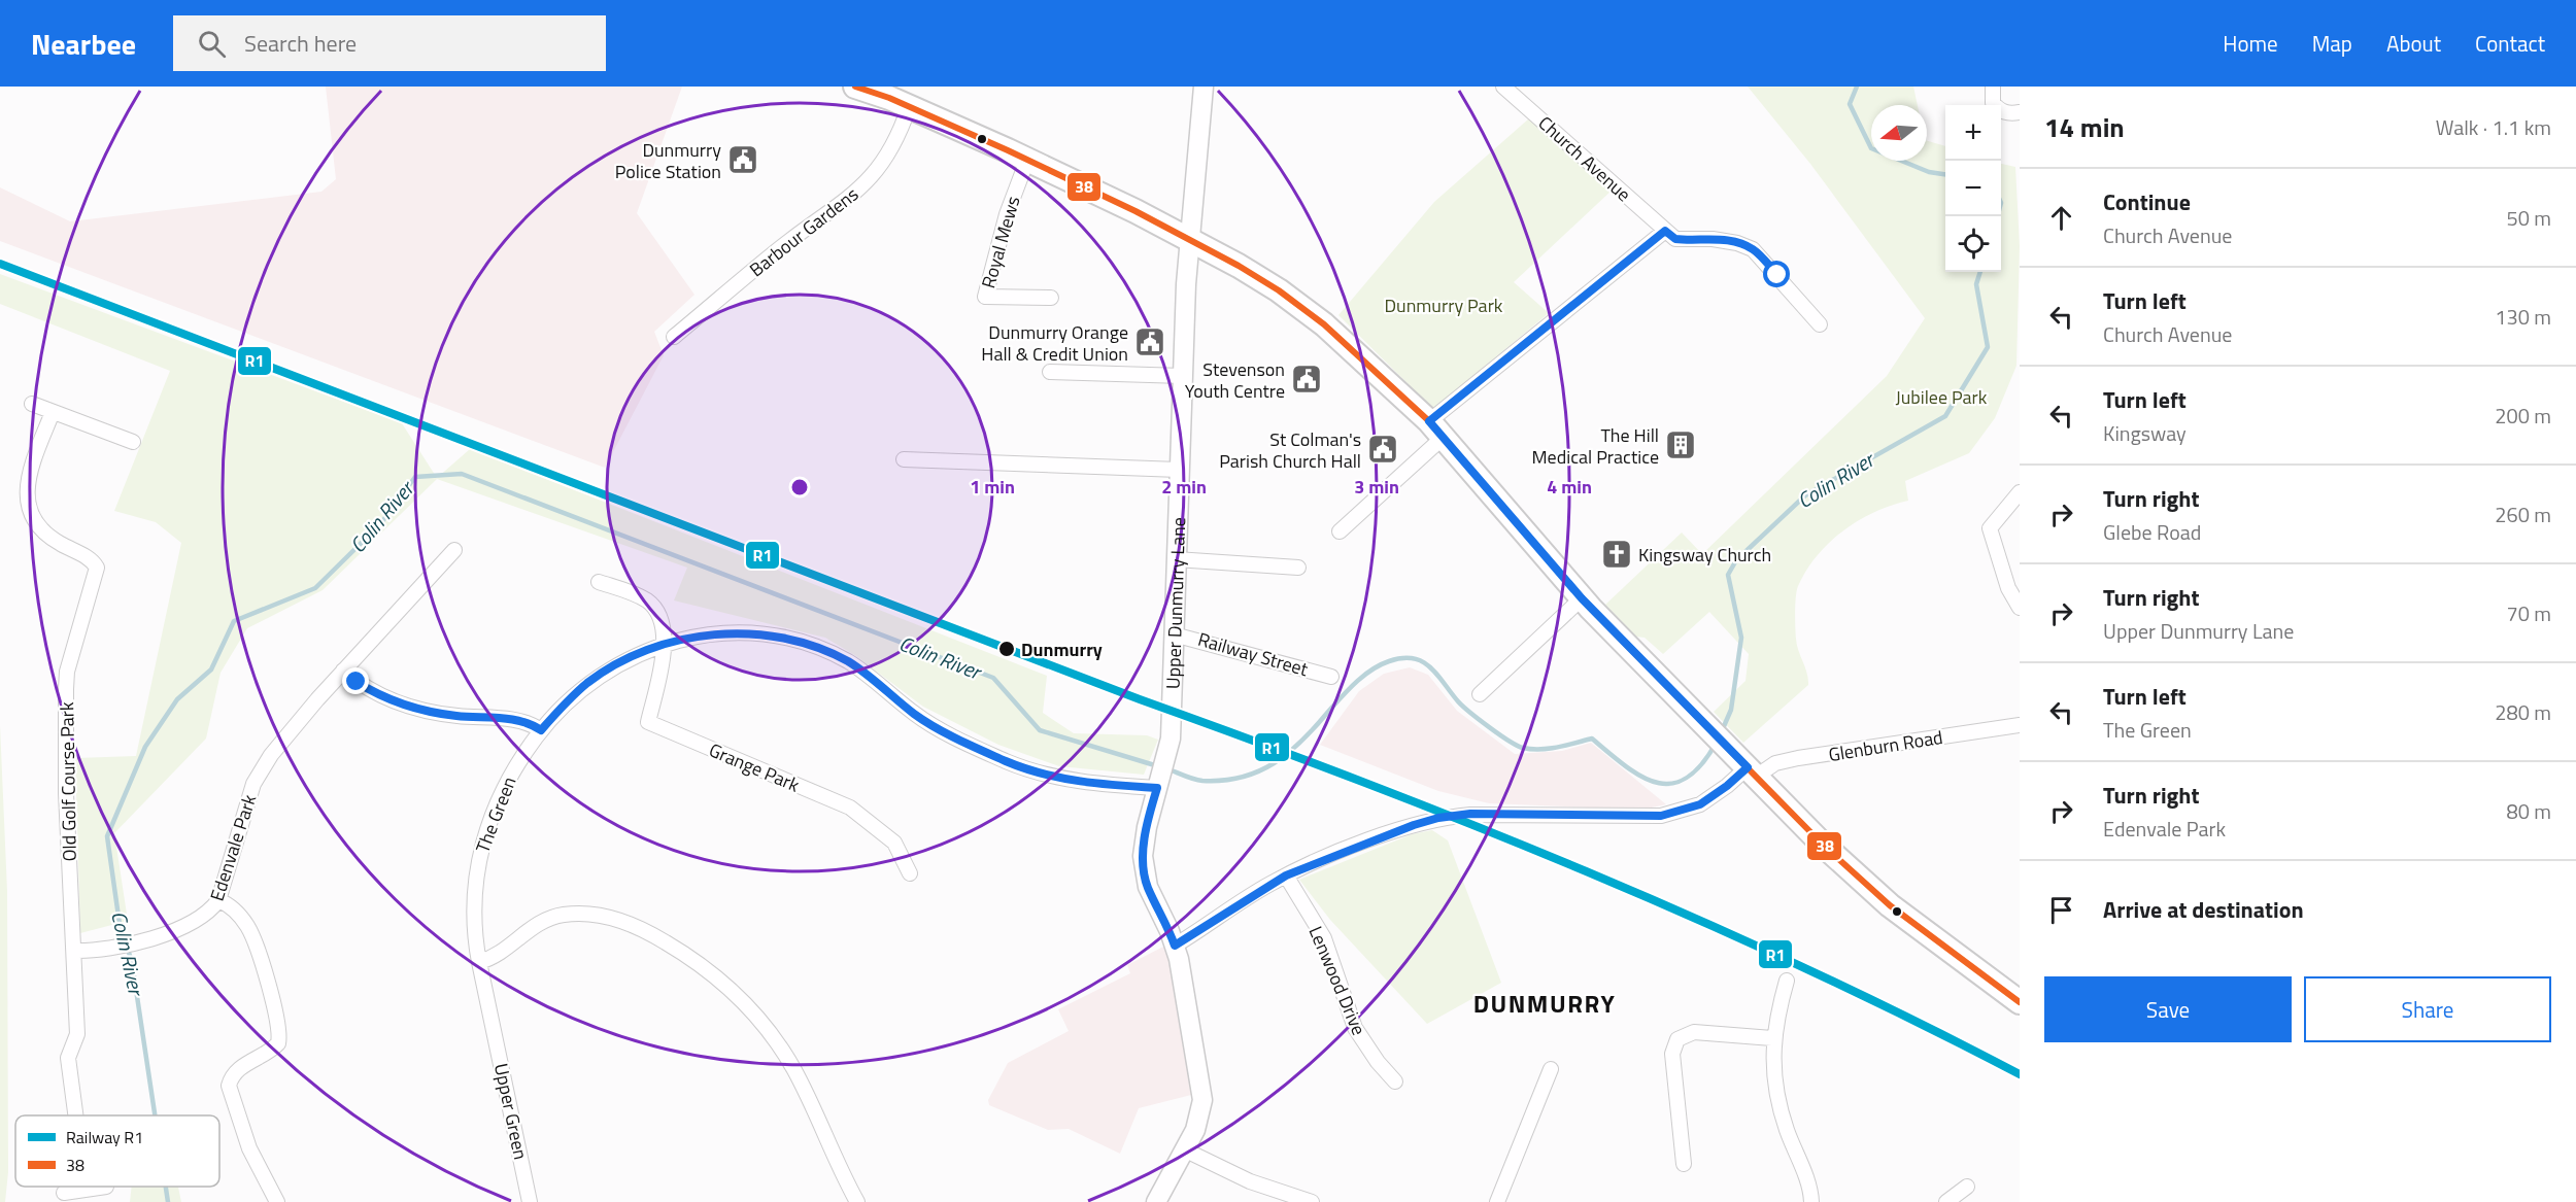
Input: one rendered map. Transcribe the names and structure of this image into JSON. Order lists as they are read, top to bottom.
{
  "streets": {
    "street": [
      "Church Avenue",
      "Barbour Gardens",
      "Royal Mews",
      "Upper Dunmurry Lane",
      "Railway Street",
      "Glenburn Road",
      "Grange Park",
      "Old Golf Course Park",
      "The Green",
      "Edenvale Park",
      "Lenwood Drive",
      "Upper Green"
    ]
  },
  "crossings": [
    ["Upper Dunmurry Lane", "Railway Street"],
    ["Upper Dunmurry Lane", "Glenburn Road"],
    ["Upper Dunmurry Lane", "The Green"],
    ["Glenburn Road", "Lenwood Drive"],
    ["Grange Park", "The Green"],
    ["Old Golf Course Park", "Edenvale Park"],
    ["The Green", "Upper Green"]
  ],
  "districts": ["DUNMURRY"],
  "water": ["Colin River"],
  "parks": ["Dunmurry Park", "Jubilee Park"],
  "places": {
    "public building": [
      "Dunmurry Police Station",
      "Dunmurry Orange Hall & Credit Union",
      "Stevenson Youth Centre",
      "St Colman's Parish Church Hall"
    ],
    "building": ["The Hill Medical Practice"],
    "church": ["Kingsway Church"],
    "other": ["Dunmurry"]
  },
  "lines": ["transit line 38", "rail line R1"],
  "legend": ["Railway R1", "38"],
  "north": "left",
  "page": {
    "header": "Nearbee",
    "search": "Search here",
    "nav": [
      "Home",
      "Map",
      "About",
      "Contact"
    ],
    "heading": ["14 min", "Walk · 1.1 km"],
    "map_buttons": ["+", "−"],
    "list": [
      ["Continue", "Church Avenue", "50 m"],
      ["Turn left", "Church Avenue", "130 m"],
      ["Turn left", "Kingsway", "200 m"],
      ["Turn right", "Glebe Road", "260 m"],
      ["Turn right", "Upper Dunmurry Lane", "70 m"],
      ["Turn left", "The Green", "280 m"],
      ["Turn right", "Edenvale Park", "80 m"],
      "Arrive at destination"
    ],
    "buttons": ["Save", "Share"]
  },
  "rings": [
    "1 min",
    "2 min",
    "3 min",
    "4 min"
  ]
}
